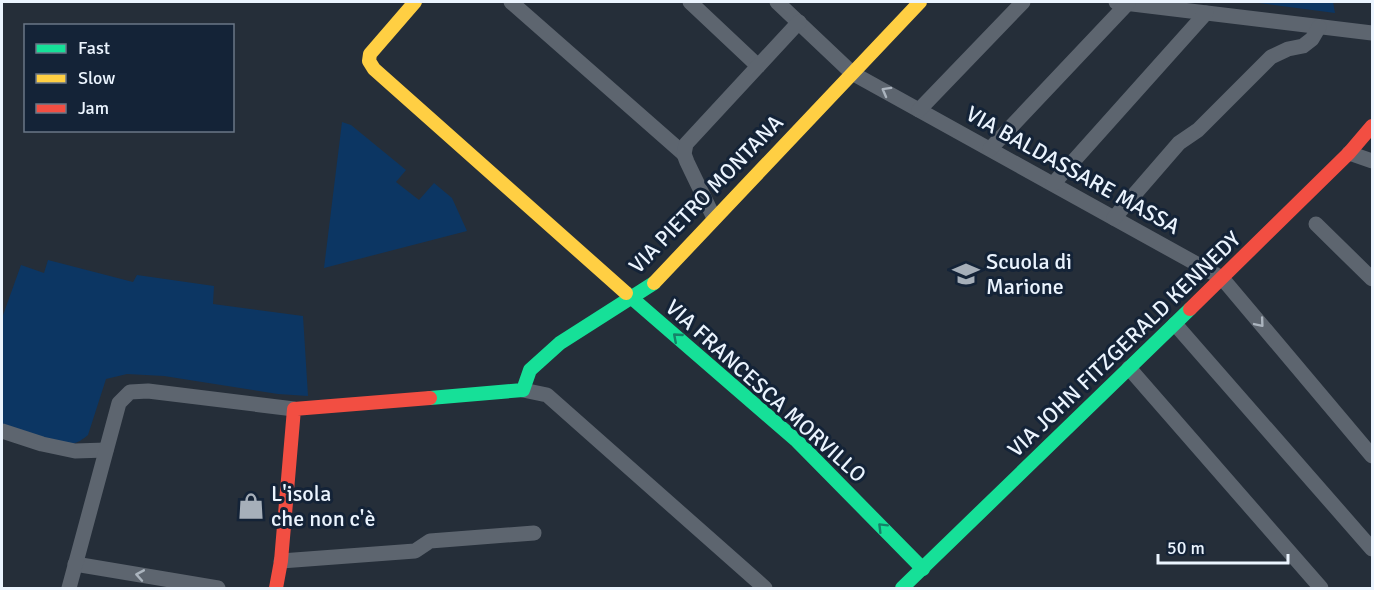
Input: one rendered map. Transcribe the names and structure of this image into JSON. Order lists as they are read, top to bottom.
{
  "streets": {
    "street": [
      "VIA BALDASSARE MASSA",
      "VIA PIETRO MONTANA",
      "VIA JOHN FITZGERALD KENNEDY",
      "VIA FRANCESCA MORVILLO"
    ]
  },
  "crossings": [
    ["VIA BALDASSARE MASSA", "VIA PIETRO MONTANA"],
    ["VIA BALDASSARE MASSA", "VIA JOHN FITZGERALD KENNEDY"],
    ["VIA PIETRO MONTANA", "VIA FRANCESCA MORVILLO"],
    ["VIA JOHN FITZGERALD KENNEDY", "VIA FRANCESCA MORVILLO"]
  ],
  "one_way": ["VIA FRANCESCA MORVILLO"],
  "places": {
    "school or university": ["Scuola di Marione"],
    "shop": ["L'isola che non c'è"]
  },
  "legend": ["Fast", "Slow", "Jam"],
  "scale_bar": "50 m"
}
